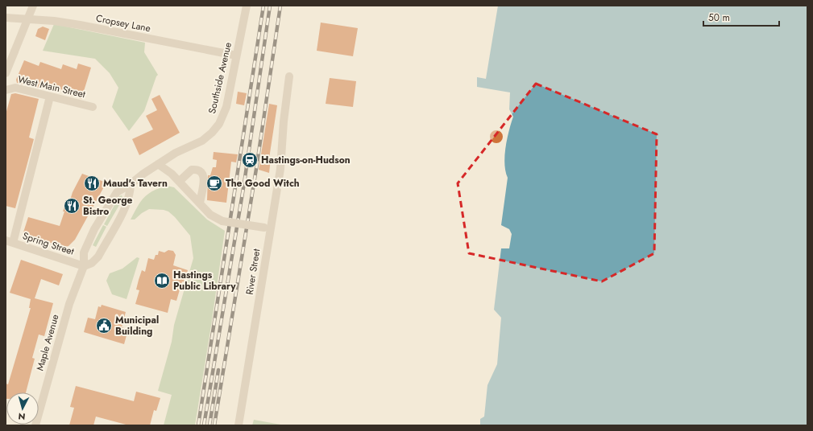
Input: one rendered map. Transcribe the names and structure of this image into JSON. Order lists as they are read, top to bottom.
{
  "streets": {
    "street": [
      "Cropsey Lane",
      "Southside Avenue",
      "West Main Street",
      "Spring Street",
      "River Street",
      "Maple Avenue"
    ]
  },
  "crossings": [
    ["Cropsey Lane", "Southside Avenue"],
    ["Southside Avenue", "Spring Street"],
    ["Southside Avenue", "Maple Avenue"],
    ["Spring Street", "Maple Avenue"]
  ],
  "places": {
    "station": ["Hastings-on-Hudson"],
    "restaurant": ["Maud's Tavern", "St. George Bistro"],
    "cafe": ["The Good Witch"],
    "library": ["Hastings Public Library"],
    "public building": ["Municipal Building"]
  },
  "scale_bar": "50 m",
  "north": "bottom"
}
